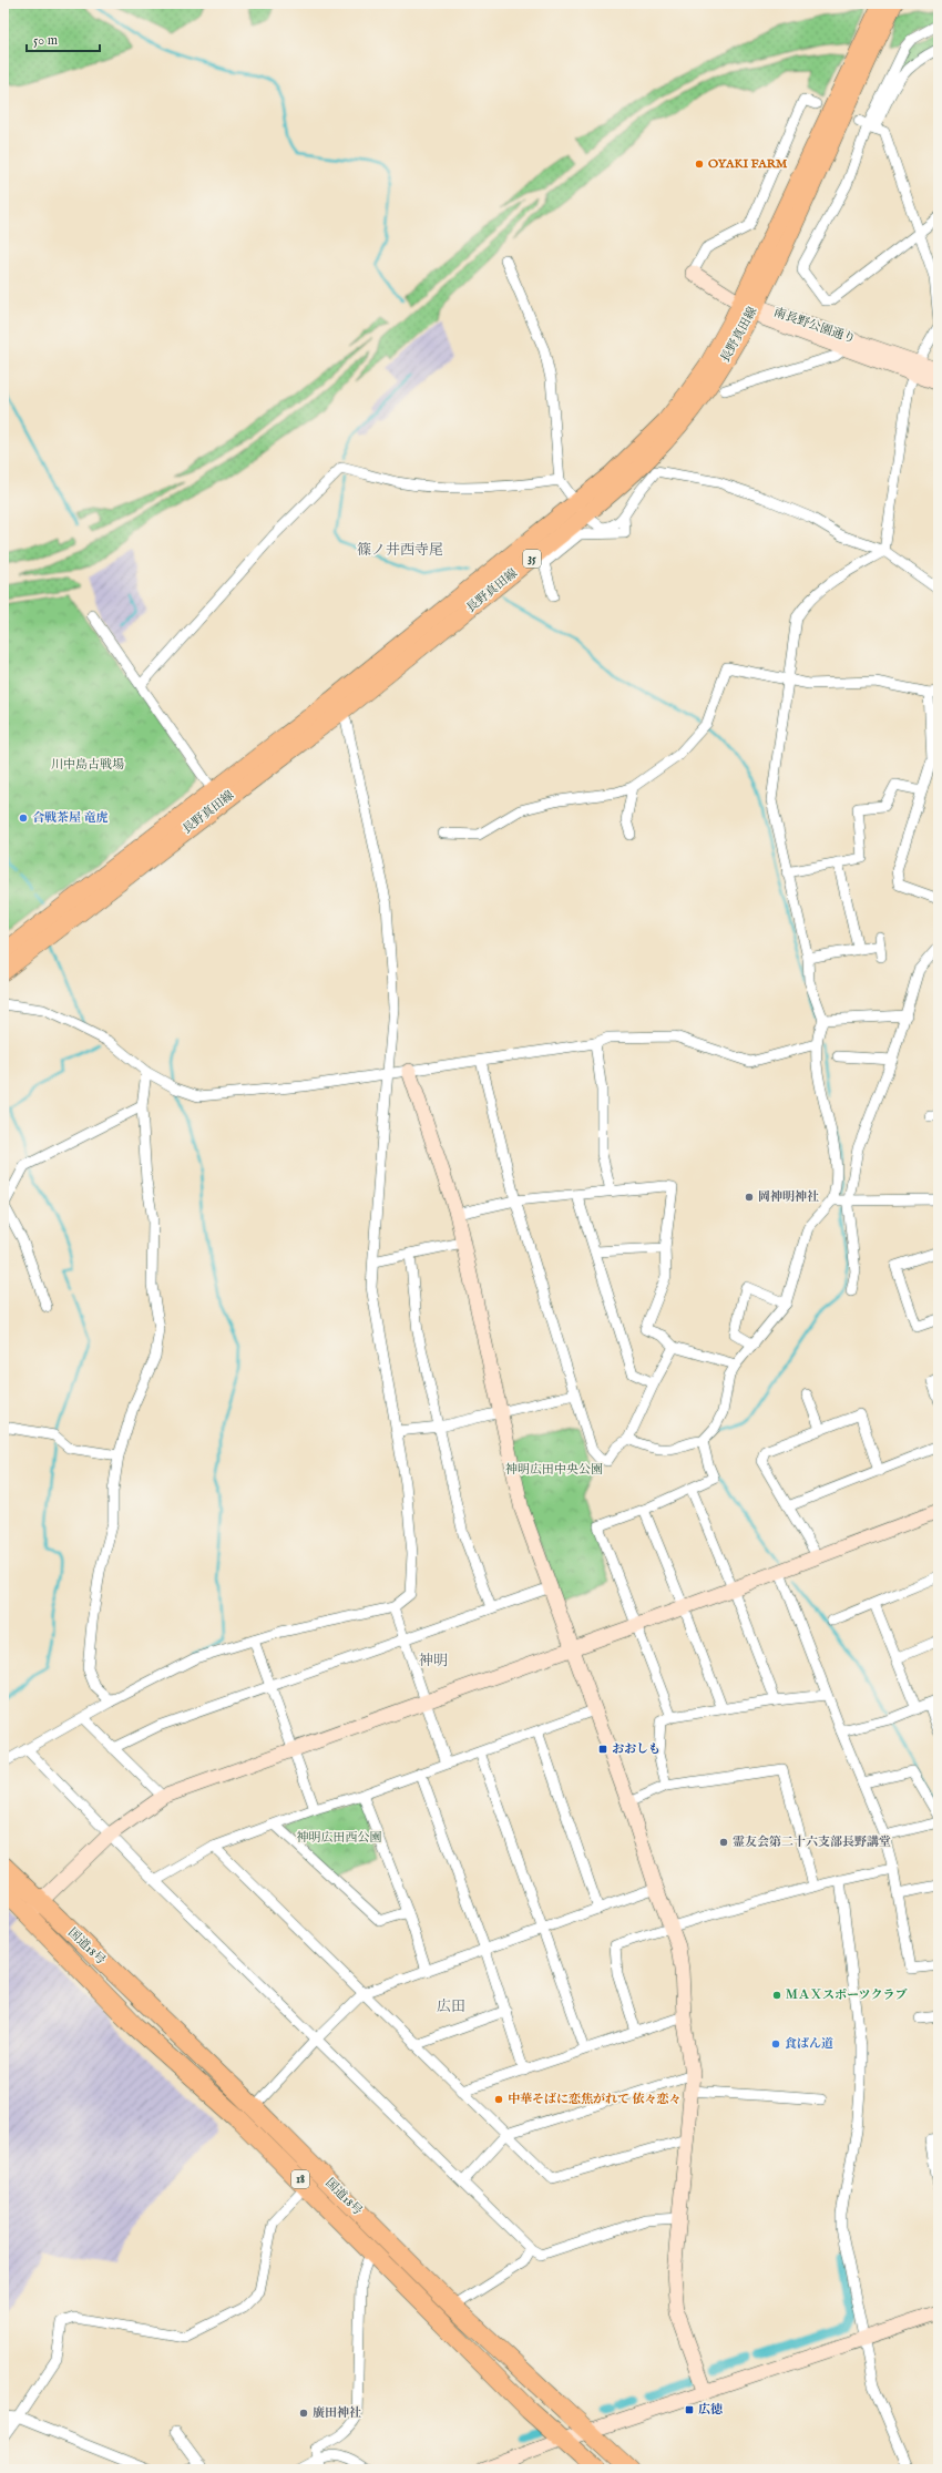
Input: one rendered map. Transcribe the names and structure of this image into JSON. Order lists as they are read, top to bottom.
{
  "streets": {
    "highway": ["国道18号", "18"],
    "main road": ["長野真田線", "35"],
    "street": ["南長野公園通り"]
  },
  "crossings": [
    ["南長野公園通り", "長野真田線"]
  ],
  "districts": ["篠ノ井西寺尾", "神明", "広田"],
  "parks": ["川中島古戦場", "神明広田中央公園", "神明広田西公園"],
  "places": {
    "other": [
      "OYAKI FARM",
      "合戦茶屋 竜虎",
      "岡神明神社",
      "霊友会第二十六支部長野講堂",
      "ＭＡＸスポーツクラブ",
      "食ぱん道",
      "中華そばに恋焦がれて 依々恋々",
      "廣田神社"
    ],
    "transit": ["おおしも", "広徳"]
  },
  "scale_bar": "50 m"
}
